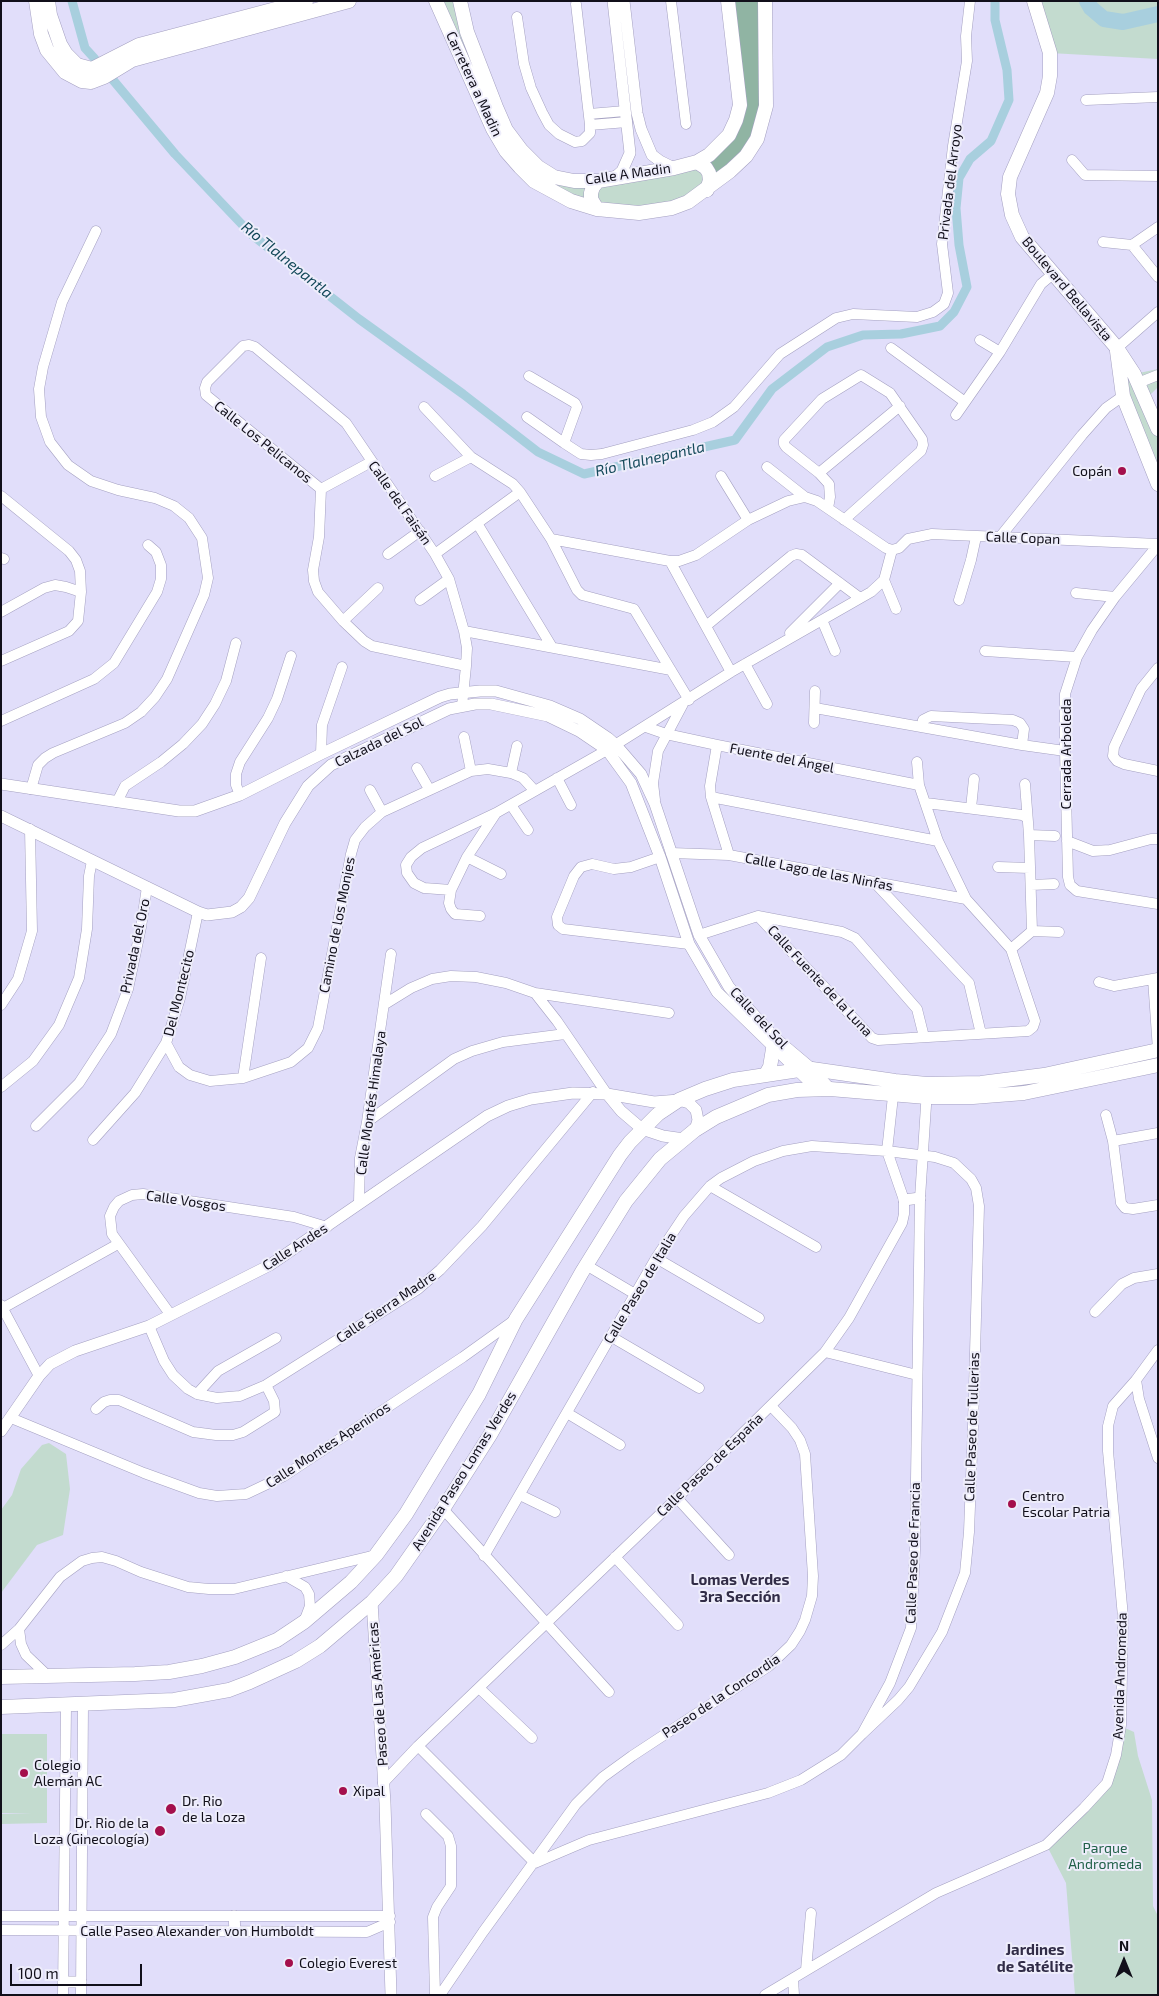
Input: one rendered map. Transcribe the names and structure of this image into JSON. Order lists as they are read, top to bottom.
{
  "streets": {
    "main road": [
      "Carretera a Madin",
      "Calle A Madin",
      "Boulevard Bellavista",
      "Avenida Paseo Lomas Verdes"
    ],
    "street": [
      "Privada del Arroyo",
      "Calle Los Pelicanos",
      "Calle del Faisán",
      "Calle Copan",
      "Calzada del Sol",
      "Cerrada Arboleda",
      "Fuente del Ángel",
      "Calle Lago de las Ninfas",
      "Camino de los Monjes",
      "Privada del Oro",
      "Calle Fuente de la Luna",
      "Del Montecito",
      "Calle del Sol",
      "Calle Montés Himalaya",
      "Calle Vosgos",
      "Calle Andes",
      "Calle Paseo de Italia",
      "Calle Sierra Madre",
      "Calle Paseo de Tullerias",
      "Calle Montes Apeninos",
      "Calle Paseo de España",
      "Calle Paseo de Francia",
      "Avenida Andromeda",
      "Paseo de Las Américas",
      "Paseo de la Concordia",
      "Calle Paseo Alexander von Humboldt"
    ]
  },
  "crossings": [
    ["Calle Los Pelicanos", "Calle del Faisán"],
    ["Calle del Faisán", "Calzada del Sol"],
    ["Calle Copan", "Cerrada Arboleda"],
    ["Calzada del Sol", "Calle Lago de las Ninfas"],
    ["Calzada del Sol", "Privada del Oro"],
    ["Calzada del Sol", "Del Montecito"],
    ["Calzada del Sol", "Calle del Sol"],
    ["Calle Lago de las Ninfas", "Calle del Sol"],
    ["Camino de los Monjes", "Del Montecito"],
    ["Calle del Sol", "Avenida Paseo Lomas Verdes"],
    ["Calle Montés Himalaya", "Calle Andes"],
    ["Calle Vosgos", "Calle Andes"],
    ["Calle Andes", "Calle Sierra Madre"],
    ["Calle Andes", "Calle Montes Apeninos"],
    ["Calle Paseo de Italia", "Calle Paseo de Tullerias"],
    ["Calle Paseo de Italia", "Calle Paseo de España"],
    ["Calle Paseo de Tullerias", "Calle Paseo de España"],
    ["Calle Paseo de Tullerias", "Calle Paseo de Francia"],
    ["Calle Montes Apeninos", "Avenida Paseo Lomas Verdes"],
    ["Calle Paseo de España", "Avenida Paseo Lomas Verdes"],
    ["Calle Paseo de España", "Paseo de Las Américas"],
    ["Calle Paseo de España", "Paseo de la Concordia"],
    ["Avenida Paseo Lomas Verdes", "Paseo de Las Américas"],
    ["Calle Paseo de Francia", "Paseo de la Concordia"],
    ["Paseo de Las Américas", "Calle Paseo Alexander von Humboldt"]
  ],
  "districts": ["Lomas Verdes 3ra Sección", "Jardines de Satélite"],
  "water": ["Río Tlalnepantla"],
  "parks": ["Parque Andromeda"],
  "places": [
    "Copán",
    "Centro Escolar Patria",
    "Colegio Alemán AC",
    "Xipal",
    "Dr. Rio de la Loza",
    "Dr. Rio de la Loza (Ginecología)",
    "Colegio Everest"
  ],
  "scale_bar": "100 m",
  "north": "top"
}
